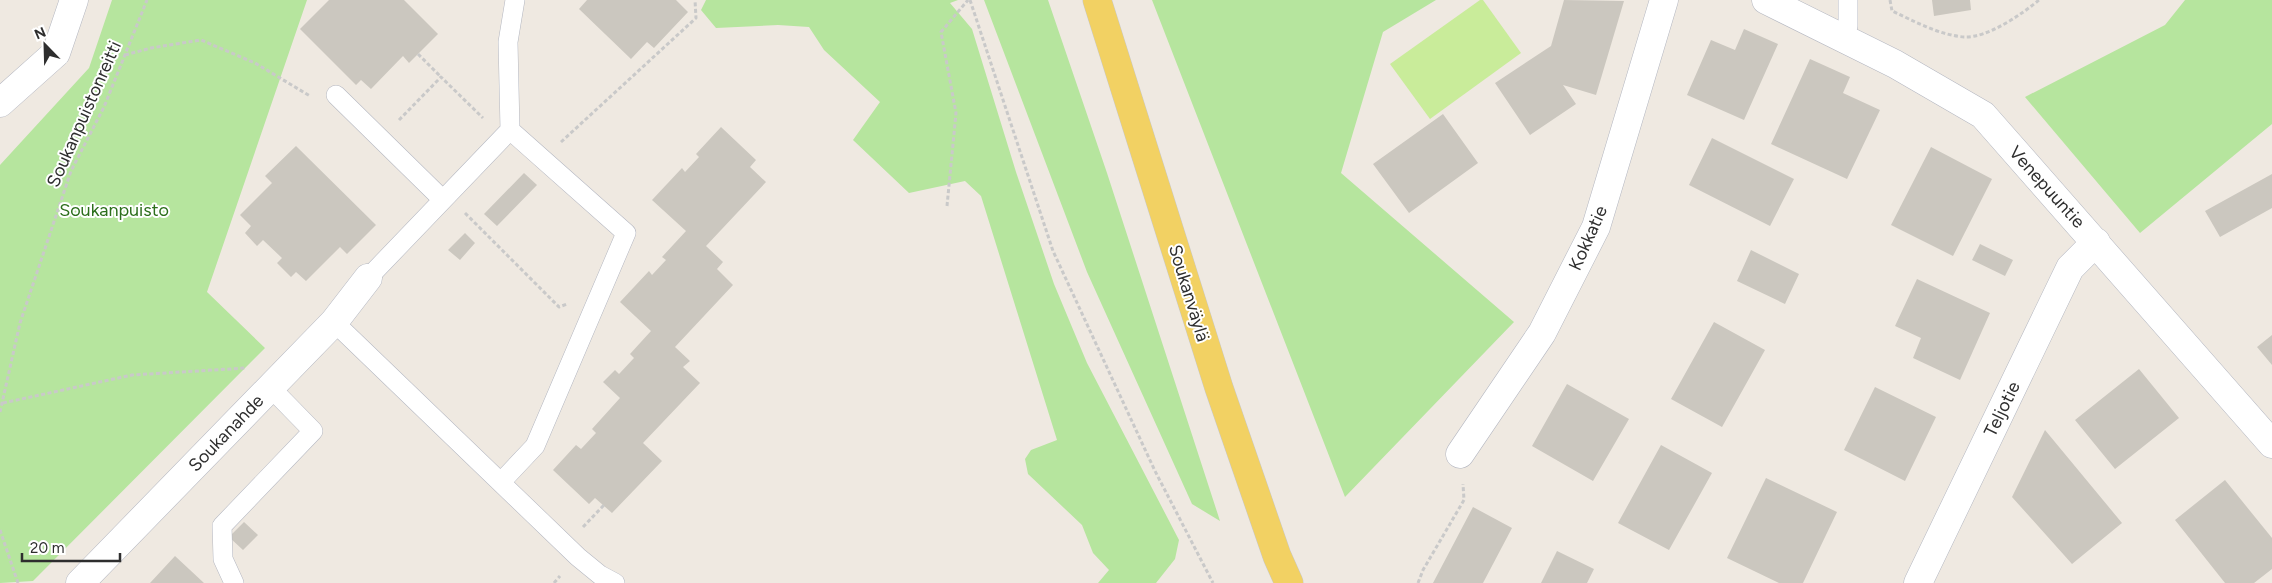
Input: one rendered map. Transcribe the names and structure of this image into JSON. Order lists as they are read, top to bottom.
{
  "streets": {
    "main road": ["Soukanväylä"],
    "street": [
      "Venepuuntie",
      "Kokkatie",
      "Teljotie",
      "Soukanahde"
    ],
    "path": ["Soukanpuistonreitti"]
  },
  "crossings": [
    ["Venepuuntie", "Teljotie"]
  ],
  "parks": ["Soukanpuisto"],
  "scale_bar": "20 m",
  "north": "top left"
}
